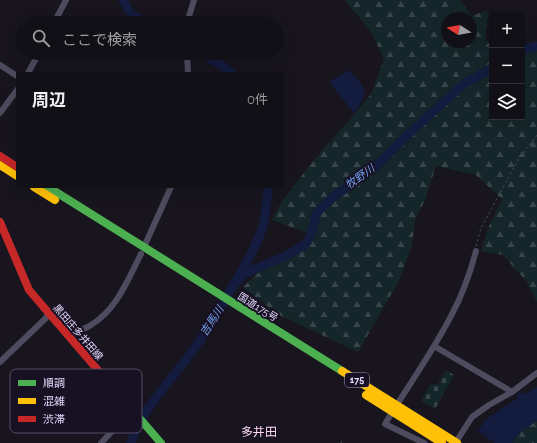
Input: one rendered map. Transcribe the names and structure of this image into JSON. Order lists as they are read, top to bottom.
{
  "streets": {
    "main road": ["国道175号", "黒田庄多井田線", "175"]
  },
  "districts": ["多井田"],
  "water": ["牧野川", "吉馬川"],
  "legend": ["順調", "混雑", "渋滞"],
  "north": "left",
  "page": {
    "map_buttons": ["+", "−"],
    "search": "ここで検索",
    "heading": ["周辺", "0件"]
  }
}
